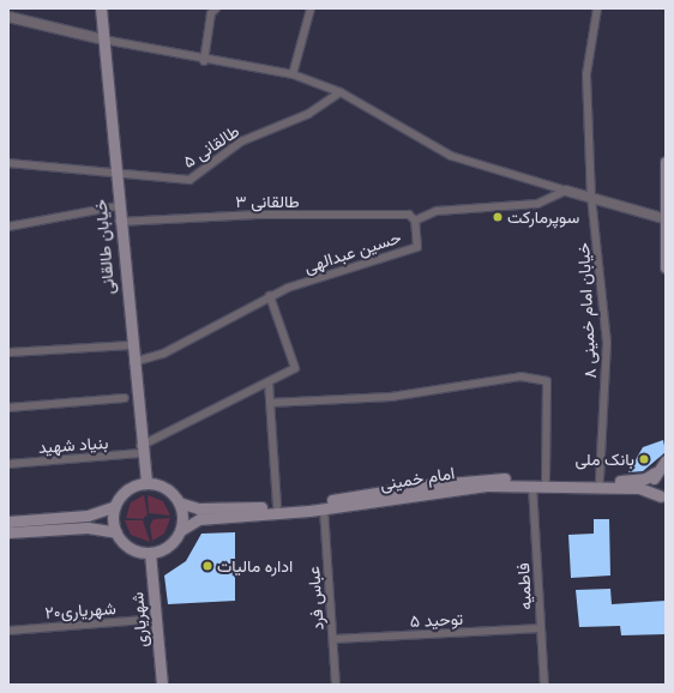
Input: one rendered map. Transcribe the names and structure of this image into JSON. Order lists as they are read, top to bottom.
{
  "streets": {
    "main road": ["خیابان طالقانی", "امام خمینی", "شهریاری"],
    "street": [
      "طالقانی ۵",
      "طالقانی ۳",
      "حسین عبدالهی",
      "خیابان امام خمینی ۸",
      "بنیاد شهید",
      "فاطمیه",
      "عباس فرد",
      "شهریاری۲۰",
      "توحید ۵"
    ]
  },
  "crossings": [
    ["طالقانی ۵", "خیابان طالقانی"],
    ["طالقانی ۳", "خیابان طالقانی"],
    ["طالقانی ۳", "حسین عبدالهی"],
    ["خیابان طالقانی", "حسین عبدالهی"],
    ["خیابان طالقانی", "بنیاد شهید"],
    ["خیابان طالقانی", "امام خمینی"],
    ["خیابان طالقانی", "شهریاری"],
    ["خیابان امام خمینی ۸", "امام خمینی"],
    ["امام خمینی", "فاطمیه"],
    ["امام خمینی", "عباس فرد"],
    ["امام خمینی", "شهریاری"],
    ["فاطمیه", "توحید ۵"],
    ["عباس فرد", "توحید ۵"],
    ["شهریاری۲۰", "شهریاری"]
  ],
  "places": ["سوپرمارکت", "بانک ملی", "اداره مالیات"]
}
